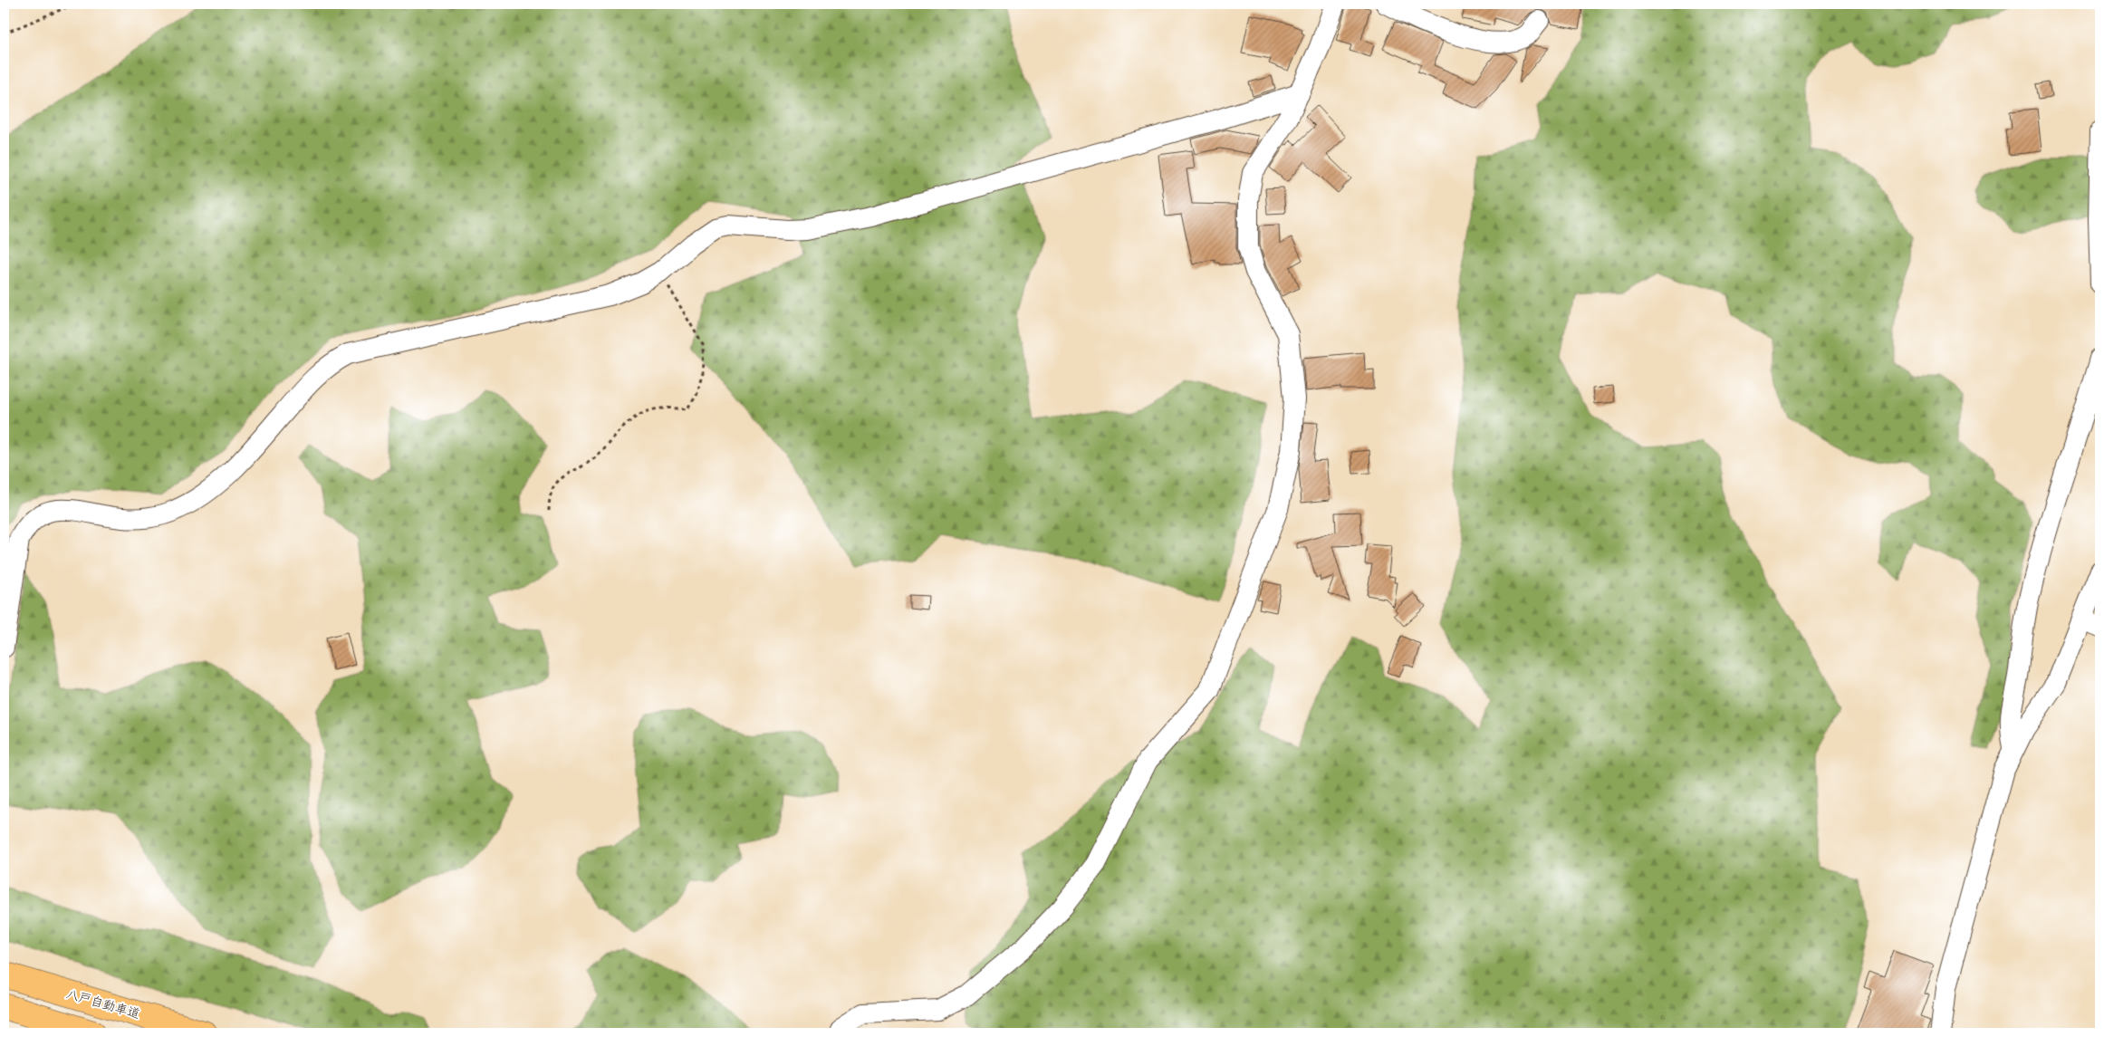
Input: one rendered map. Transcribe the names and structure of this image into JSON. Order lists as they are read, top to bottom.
{
  "streets": {
    "highway": ["八戸自動車道"]
  }
}
